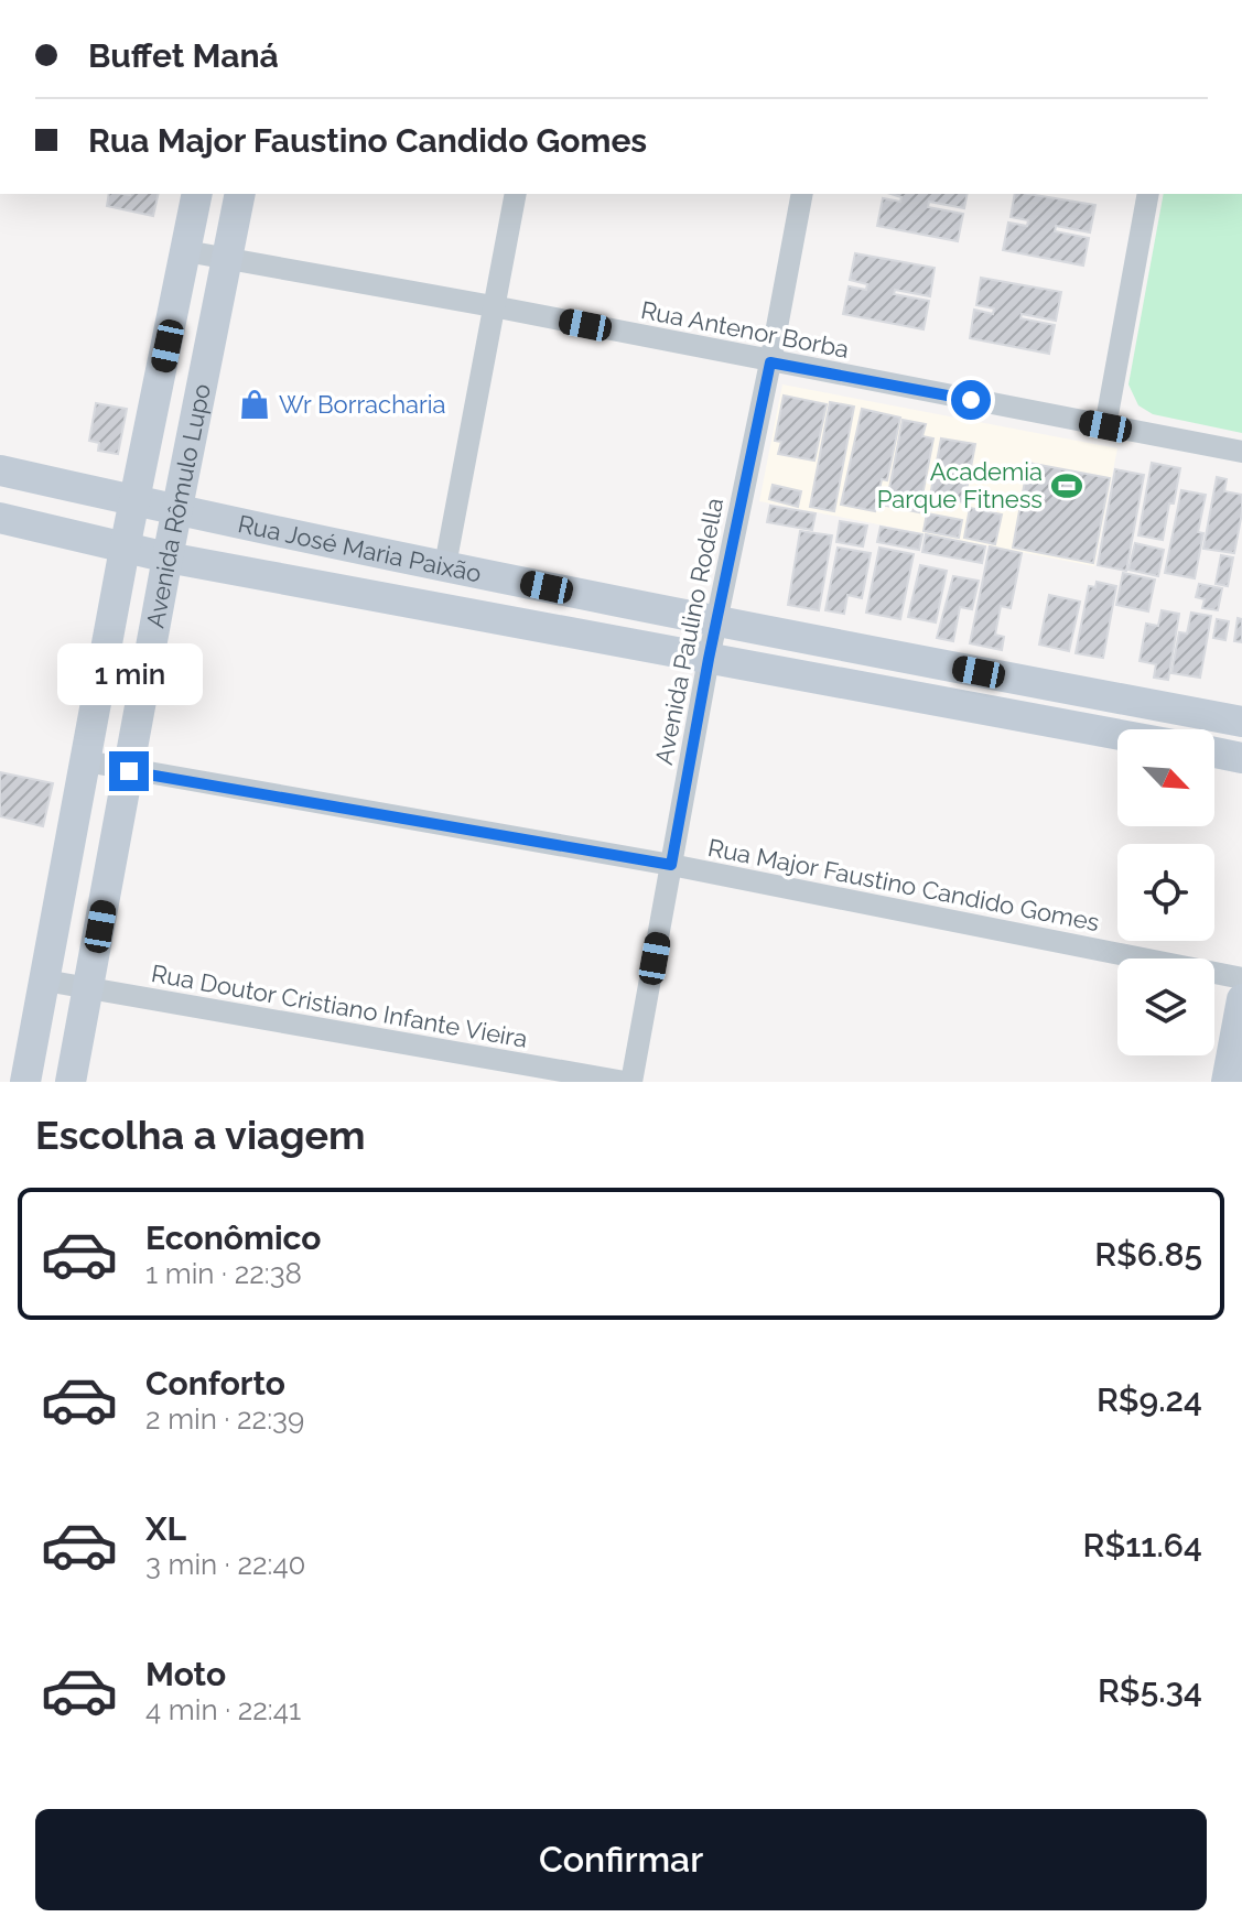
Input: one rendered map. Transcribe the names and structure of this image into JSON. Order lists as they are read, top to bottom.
{
  "streets": {
    "street": [
      "Rua Antenor Borba",
      "Avenida Rômulo Lupo",
      "Rua José Maria Paixão",
      "Avenida Paulino Rodella",
      "Rua Major Faustino Candido Gomes",
      "Rua Doutor Cristiano Infante Vieira"
    ]
  },
  "crossings": [
    ["Rua Antenor Borba", "Avenida Rômulo Lupo"],
    ["Rua Antenor Borba", "Avenida Paulino Rodella"],
    ["Avenida Rômulo Lupo", "Rua José Maria Paixão"],
    ["Avenida Rômulo Lupo", "Rua Major Faustino Candido Gomes"],
    ["Avenida Rômulo Lupo", "Rua Doutor Cristiano Infante Vieira"],
    ["Rua José Maria Paixão", "Avenida Paulino Rodella"],
    ["Avenida Paulino Rodella", "Rua Major Faustino Candido Gomes"]
  ],
  "places": {
    "shop": ["Wr Borracharia"],
    "sports": ["Academia Parque Fitness"]
  },
  "north": "bottom right",
  "page": {
    "banner": ["Buffet Maná", "Rua Major Faustino Candido Gomes"],
    "bubble": "1 min",
    "heading": "Escolha a viagem",
    "list": [
      {
        "name": "Econômico",
        "note": "1 min · 22:38",
        "value": "R$6.85"
      },
      {
        "name": "Conforto",
        "note": "2 min · 22:39",
        "value": "R$9.24"
      },
      {
        "name": "XL",
        "note": "3 min · 22:40",
        "value": "R$11.64"
      },
      {
        "name": "Moto",
        "note": "4 min · 22:41",
        "value": "R$5.34"
      }
    ],
    "buttons": "Confirmar"
  }
}
